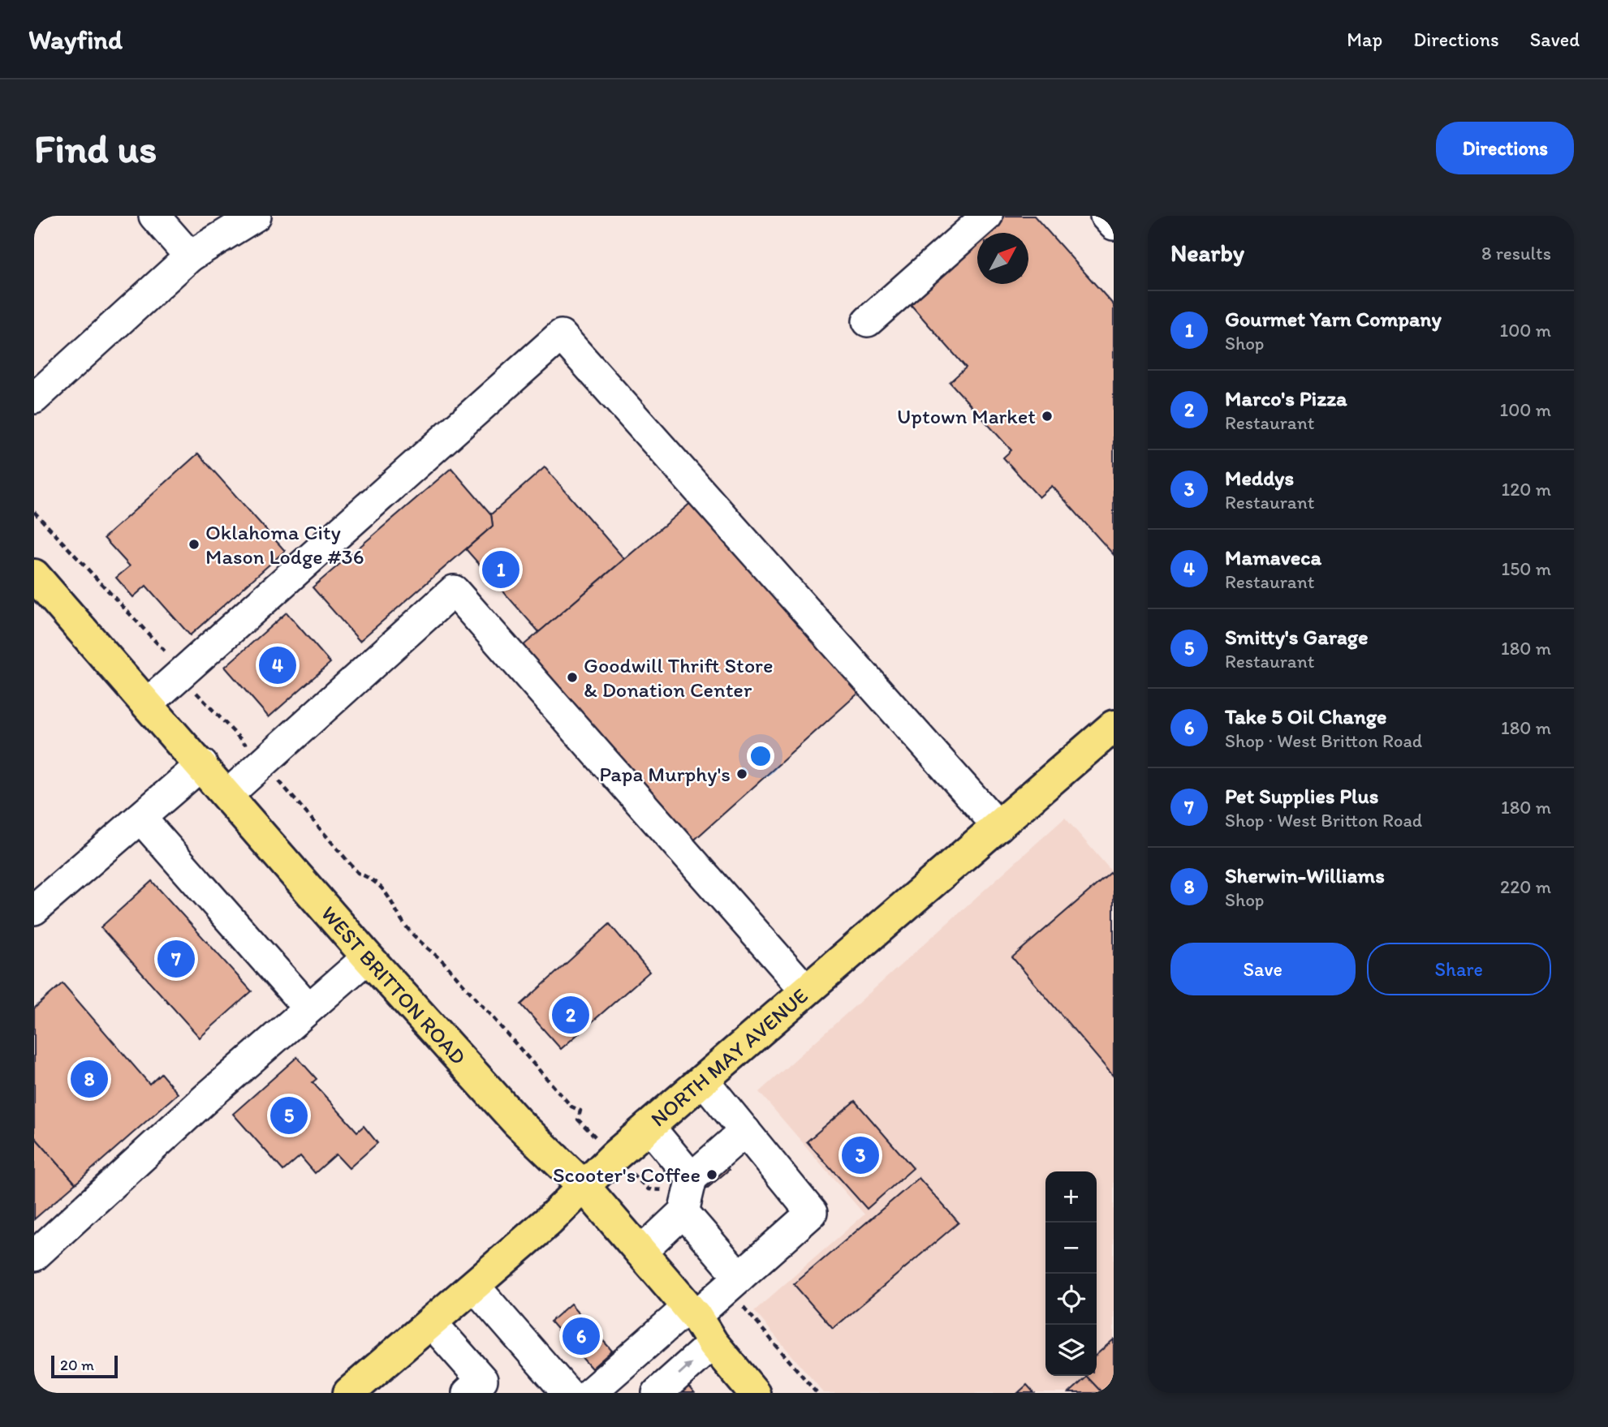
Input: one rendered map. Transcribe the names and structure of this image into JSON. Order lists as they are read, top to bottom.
{
  "streets": {
    "main road": ["WEST BRITTON ROAD", "NORTH MAY AVENUE"]
  },
  "crossings": [
    ["WEST BRITTON ROAD", "NORTH MAY AVENUE"]
  ],
  "places": [
    "Uptown Market",
    "Oklahoma City Mason Lodge #36",
    "Goodwill Thrift Store & Donation Center",
    "Papa Murphy's",
    "Scooter's Coffee"
  ],
  "scale_bar": "20 m",
  "north": "top right",
  "page": {
    "header": "Wayfind",
    "nav": ["Map", "Directions", "Saved"],
    "buttons": [
      "Directions",
      ["Save", "Share"]
    ],
    "title": "Find us",
    "heading": ["Nearby", "8 results"],
    "list": [
      {
        "mark": "1",
        "name": "Gourmet Yarn Company",
        "note": "Shop",
        "value": "100 m"
      },
      {
        "mark": "2",
        "name": "Marco's Pizza",
        "note": "Restaurant",
        "value": "100 m"
      },
      {
        "mark": "3",
        "name": "Meddys",
        "note": "Restaurant",
        "value": "120 m"
      },
      {
        "mark": "4",
        "name": "Mamaveca",
        "note": "Restaurant",
        "value": "150 m"
      },
      {
        "mark": "5",
        "name": "Smitty's Garage",
        "note": "Restaurant",
        "value": "180 m"
      },
      {
        "mark": "6",
        "name": "Take 5 Oil Change",
        "note": "Shop · West Britton Road",
        "value": "180 m"
      },
      {
        "mark": "7",
        "name": "Pet Supplies Plus",
        "note": "Shop · West Britton Road",
        "value": "180 m"
      },
      {
        "mark": "8",
        "name": "Sherwin-Williams",
        "note": "Shop",
        "value": "220 m"
      }
    ],
    "pins": [
      "1",
      "4",
      "7",
      "2",
      "8",
      "5",
      "3",
      "6"
    ],
    "map_buttons": ["+", "−"],
    "scale": "20 m"
  }
}
